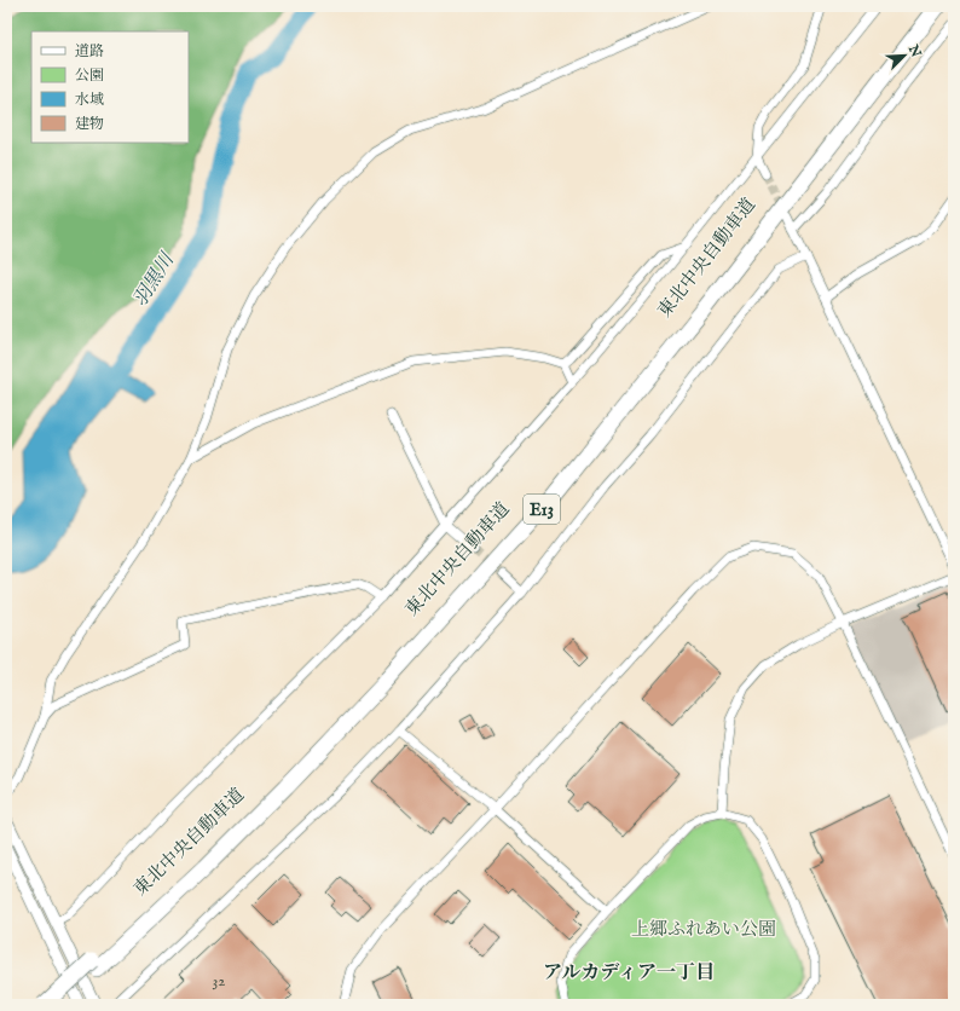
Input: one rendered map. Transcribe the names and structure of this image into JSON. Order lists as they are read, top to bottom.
{
  "streets": {
    "highway": ["東北中央自動車道", "E13"]
  },
  "districts": ["アルカディア一丁目"],
  "water": ["羽黒川"],
  "parks": ["上郷ふれあい公園"],
  "house_numbers": ["32"],
  "legend": [
    "道路",
    "公園",
    "水域",
    "建物"
  ],
  "north": "top right"
}
